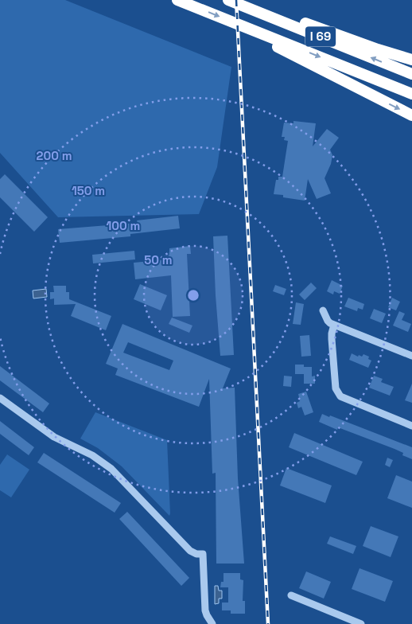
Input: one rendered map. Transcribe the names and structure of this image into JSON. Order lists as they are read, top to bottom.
{
  "streets": {
    "highway": ["I 69"]
  },
  "rings": [
    "200 m",
    "150 m",
    "100 m",
    "50 m"
  ]
}
